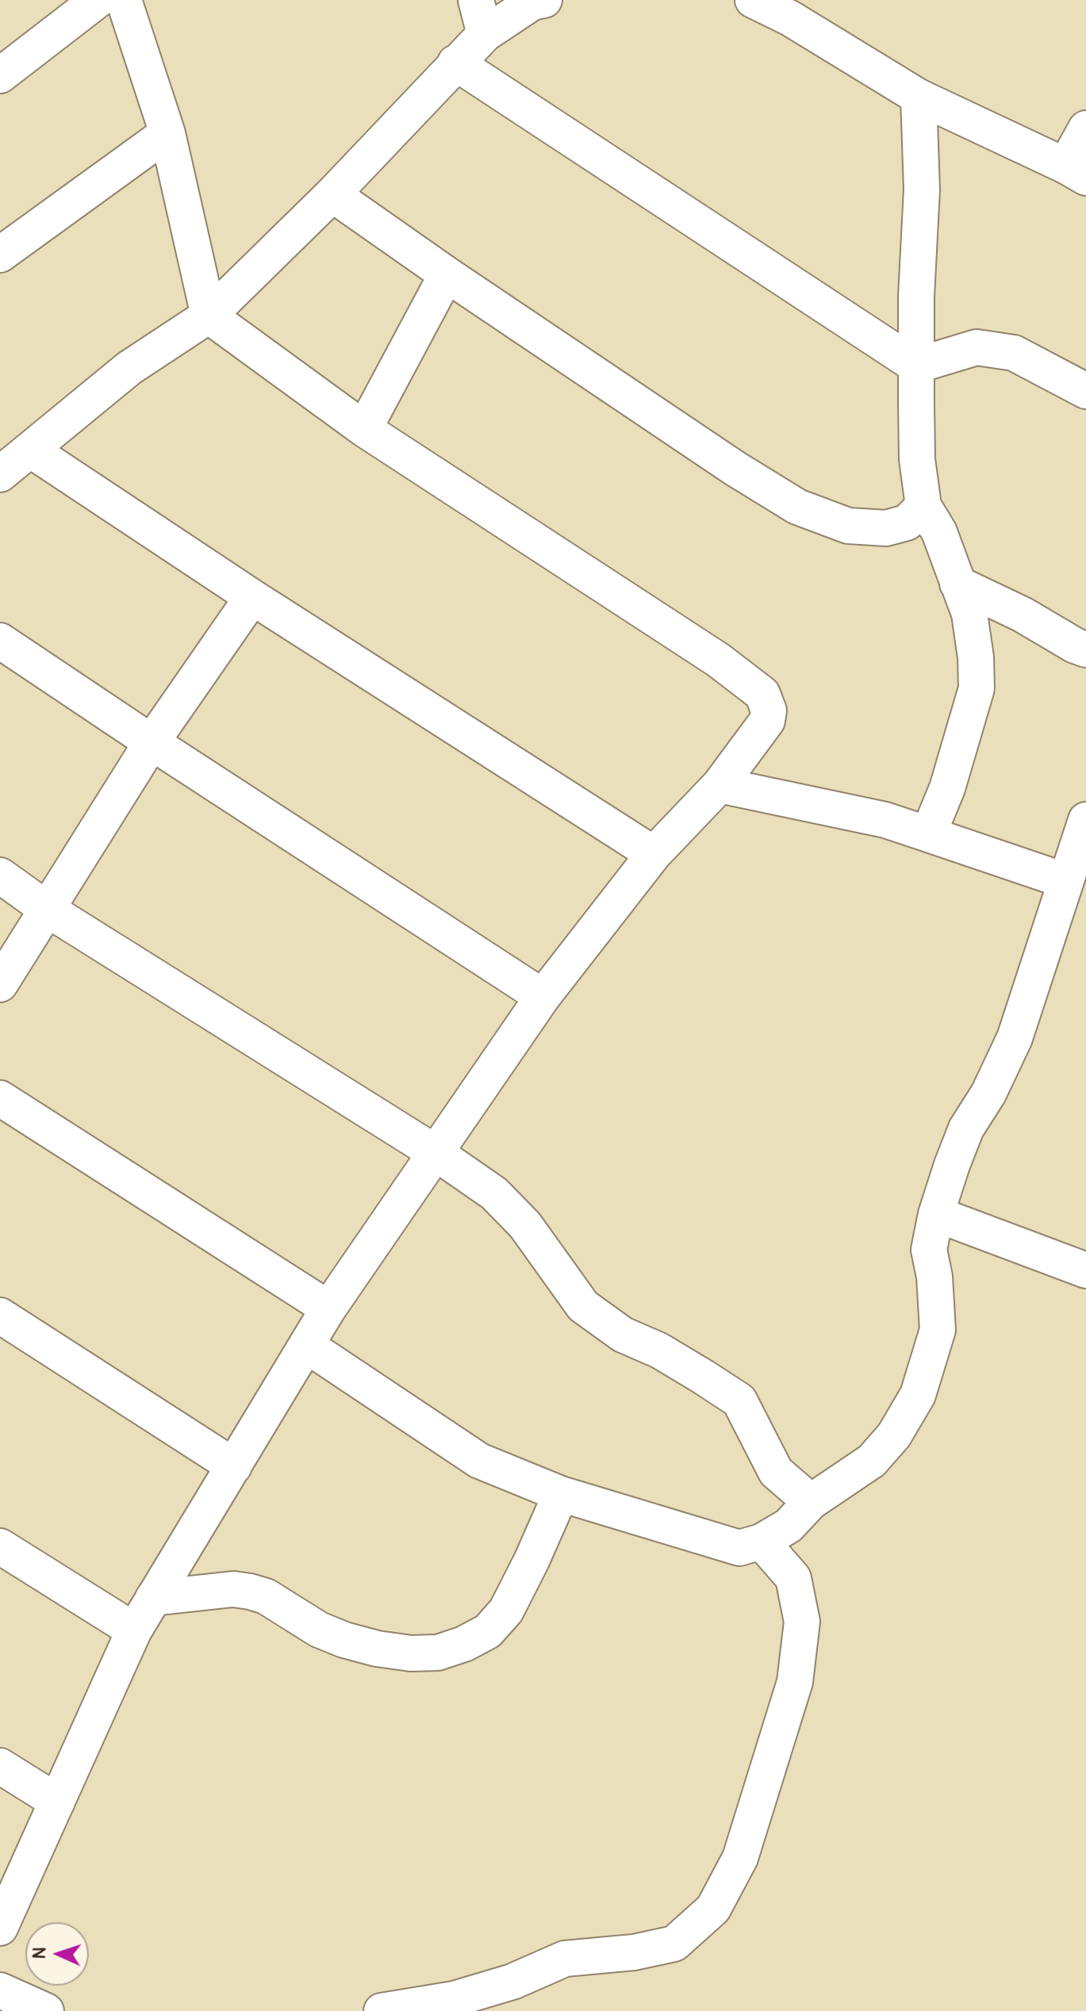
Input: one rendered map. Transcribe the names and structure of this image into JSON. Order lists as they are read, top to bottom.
{
  "north": "left"
}
